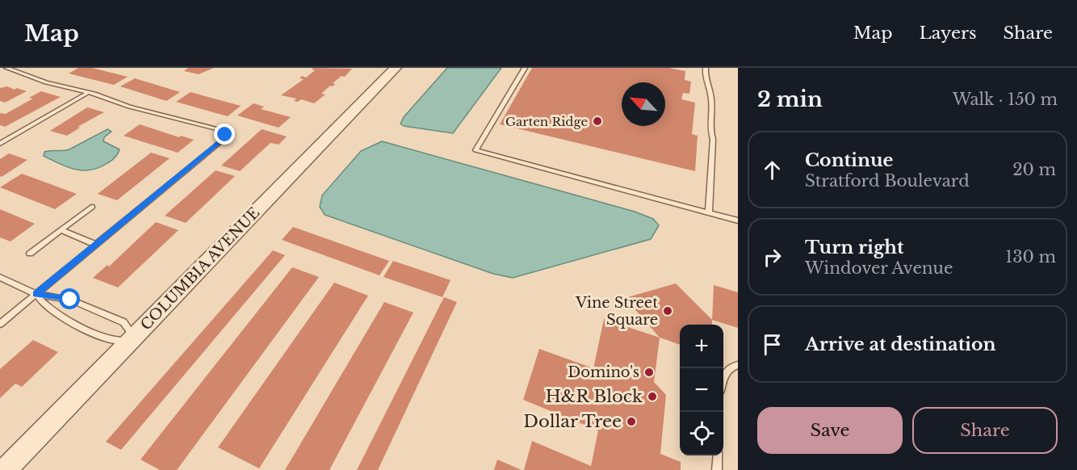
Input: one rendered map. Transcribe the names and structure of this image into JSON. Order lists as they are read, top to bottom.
{
  "streets": {
    "street": ["COLUMBIA AVENUE"]
  },
  "places": [
    "Garten Ridge",
    "Vine Street Square",
    "Domino's",
    "H&R Block",
    "Dollar Tree"
  ],
  "north": "top left",
  "page": {
    "header": "Map",
    "nav": ["Map", "Layers", "Share"],
    "heading": ["2 min", "Walk · 150 m"],
    "list": [
      ["Continue", "Stratford Boulevard", "20 m"],
      ["Turn right", "Windover Avenue", "130 m"],
      "Arrive at destination"
    ],
    "map_buttons": ["+", "−"],
    "buttons": ["Save", "Share"]
  }
}
